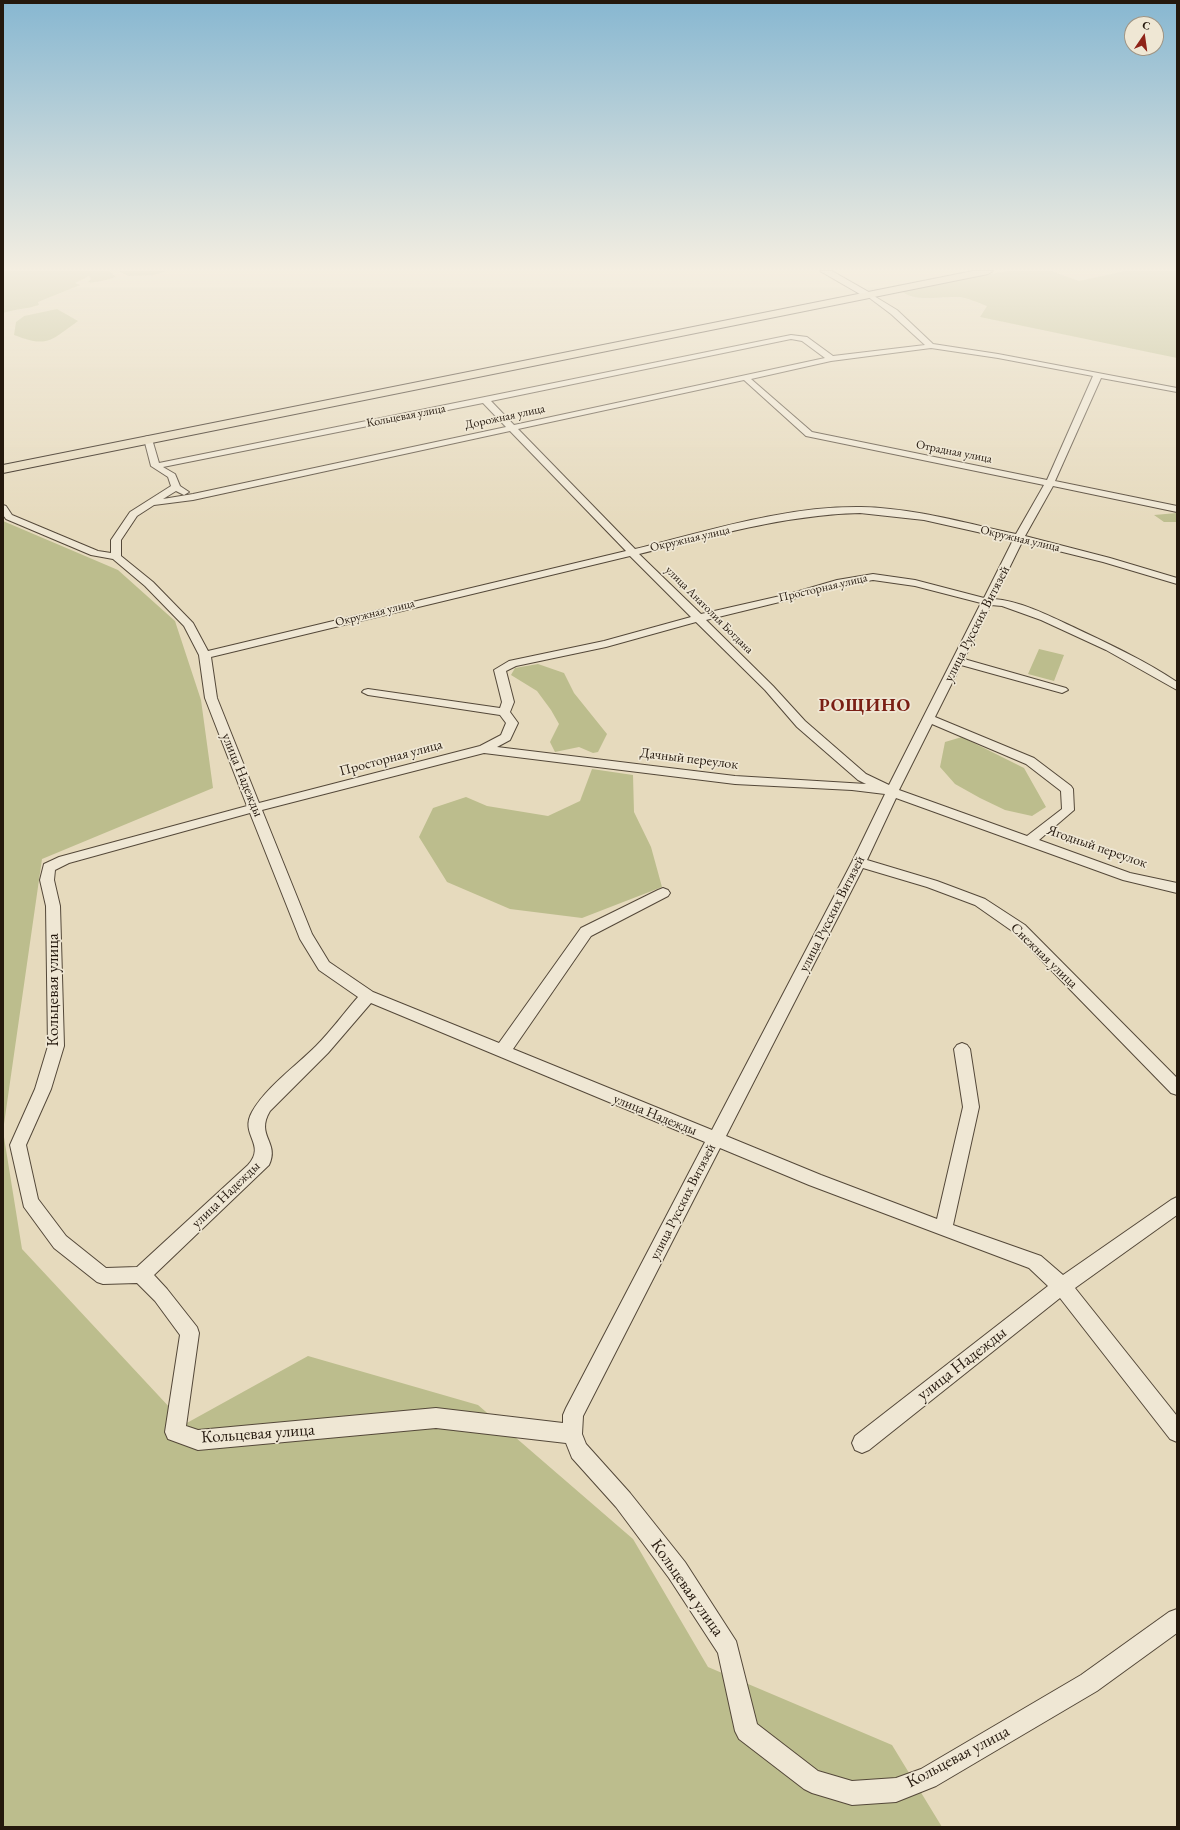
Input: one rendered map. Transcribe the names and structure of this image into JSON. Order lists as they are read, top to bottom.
{
  "streets": {
    "street": [
      "Кольцевая улица",
      "Дорожная улица",
      "Отрадная улица",
      "Окружная улица",
      "Просторная улица",
      "улица Анатолия Богдана",
      "улица Русских Витязей",
      "Дачный переулок",
      "улица Надежды",
      "Ягодный переулок",
      "Снежная улица"
    ]
  },
  "crossings": [
    ["Кольцевая улица", "Дорожная улица"],
    ["Кольцевая улица", "Просторная улица"],
    ["Кольцевая улица", "улица Анатолия Богдана"],
    ["Кольцевая улица", "улица Русских Витязей"],
    ["Кольцевая улица", "улица Надежды"],
    ["Дорожная улица", "Отрадная улица"],
    ["Дорожная улица", "улица Анатолия Богдана"],
    ["Дорожная улица", "улица Русских Витязей"],
    ["Отрадная улица", "улица Русских Витязей"],
    ["Окружная улица", "улица Анатолия Богдана"],
    ["Окружная улица", "улица Русских Витязей"],
    ["Окружная улица", "улица Надежды"],
    ["Просторная улица", "улица Анатолия Богдана"],
    ["Просторная улица", "улица Русских Витязей"],
    ["Просторная улица", "Дачный переулок"],
    ["Просторная улица", "улица Надежды"],
    ["улица Анатолия Богдана", "улица Русских Витязей"],
    ["улица Анатолия Богдана", "Дачный переулок"],
    ["улица Анатолия Богдана", "Ягодный переулок"],
    ["улица Русских Витязей", "Дачный переулок"],
    ["улица Русских Витязей", "улица Надежды"],
    ["улица Русских Витязей", "Ягодный переулок"],
    ["улица Русских Витязей", "Снежная улица"],
    ["Дачный переулок", "Ягодный переулок"]
  ],
  "districts": ["РОЩИНО"],
  "north": "top"
}
